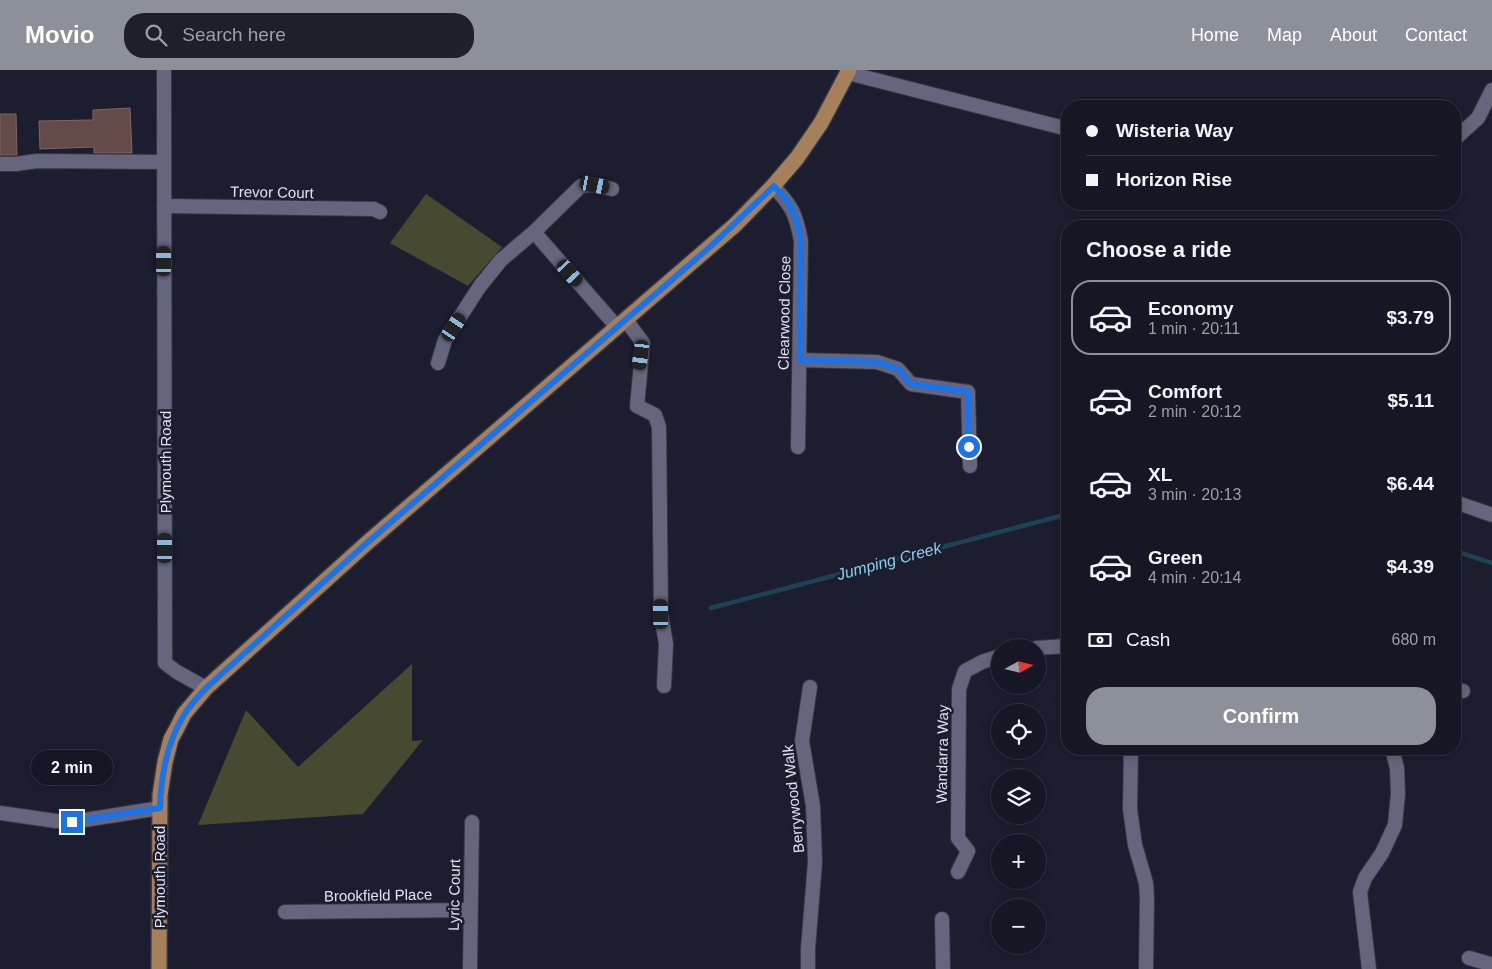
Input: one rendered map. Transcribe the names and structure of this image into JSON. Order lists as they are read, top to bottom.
{
  "streets": {
    "main road": ["Plymouth Road"],
    "street": [
      "Trevor Court",
      "Clearwood Close",
      "Wandarra Way",
      "Berrywood Walk",
      "Brookfield Place",
      "Lyric Court"
    ]
  },
  "crossings": [
    ["Trevor Court", "Plymouth Road"],
    ["Brookfield Place", "Lyric Court"]
  ],
  "water": ["Jumping Creek"],
  "north": "right",
  "page": {
    "header": "Movio",
    "search": "Search here",
    "nav": [
      "Home",
      "Map",
      "About",
      "Contact"
    ],
    "banner": ["Wisteria Way", "Horizon Rise"],
    "heading": "Choose a ride",
    "list": [
      {
        "name": "Economy",
        "note": "1 min · 20:11",
        "value": "$3.79"
      },
      {
        "name": "Comfort",
        "note": "2 min · 20:12",
        "value": "$5.11"
      },
      {
        "name": "XL",
        "note": "3 min · 20:13",
        "value": "$6.44"
      },
      {
        "name": "Green",
        "note": "4 min · 20:14",
        "value": "$4.39"
      }
    ],
    "pay": ["Cash", "680 m"],
    "map_buttons": ["+", "−"],
    "buttons": "Confirm",
    "bubble": "2 min"
  }
}
